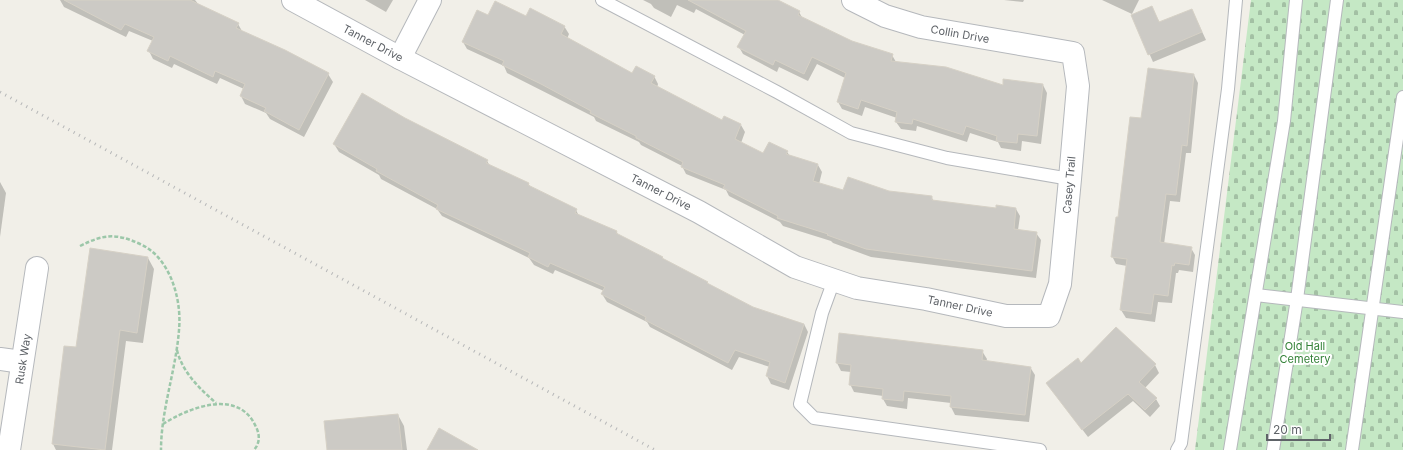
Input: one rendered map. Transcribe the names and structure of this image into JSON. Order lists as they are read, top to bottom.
{
  "streets": {
    "street": [
      "Collin Drive",
      "Tanner Drive",
      "Casey Trail",
      "Rusk Way"
    ]
  },
  "crossings": [
    ["Collin Drive", "Casey Trail"],
    ["Tanner Drive", "Casey Trail"]
  ],
  "parks": ["Old Hall Cemetery"],
  "scale_bar": "20 m"
}
